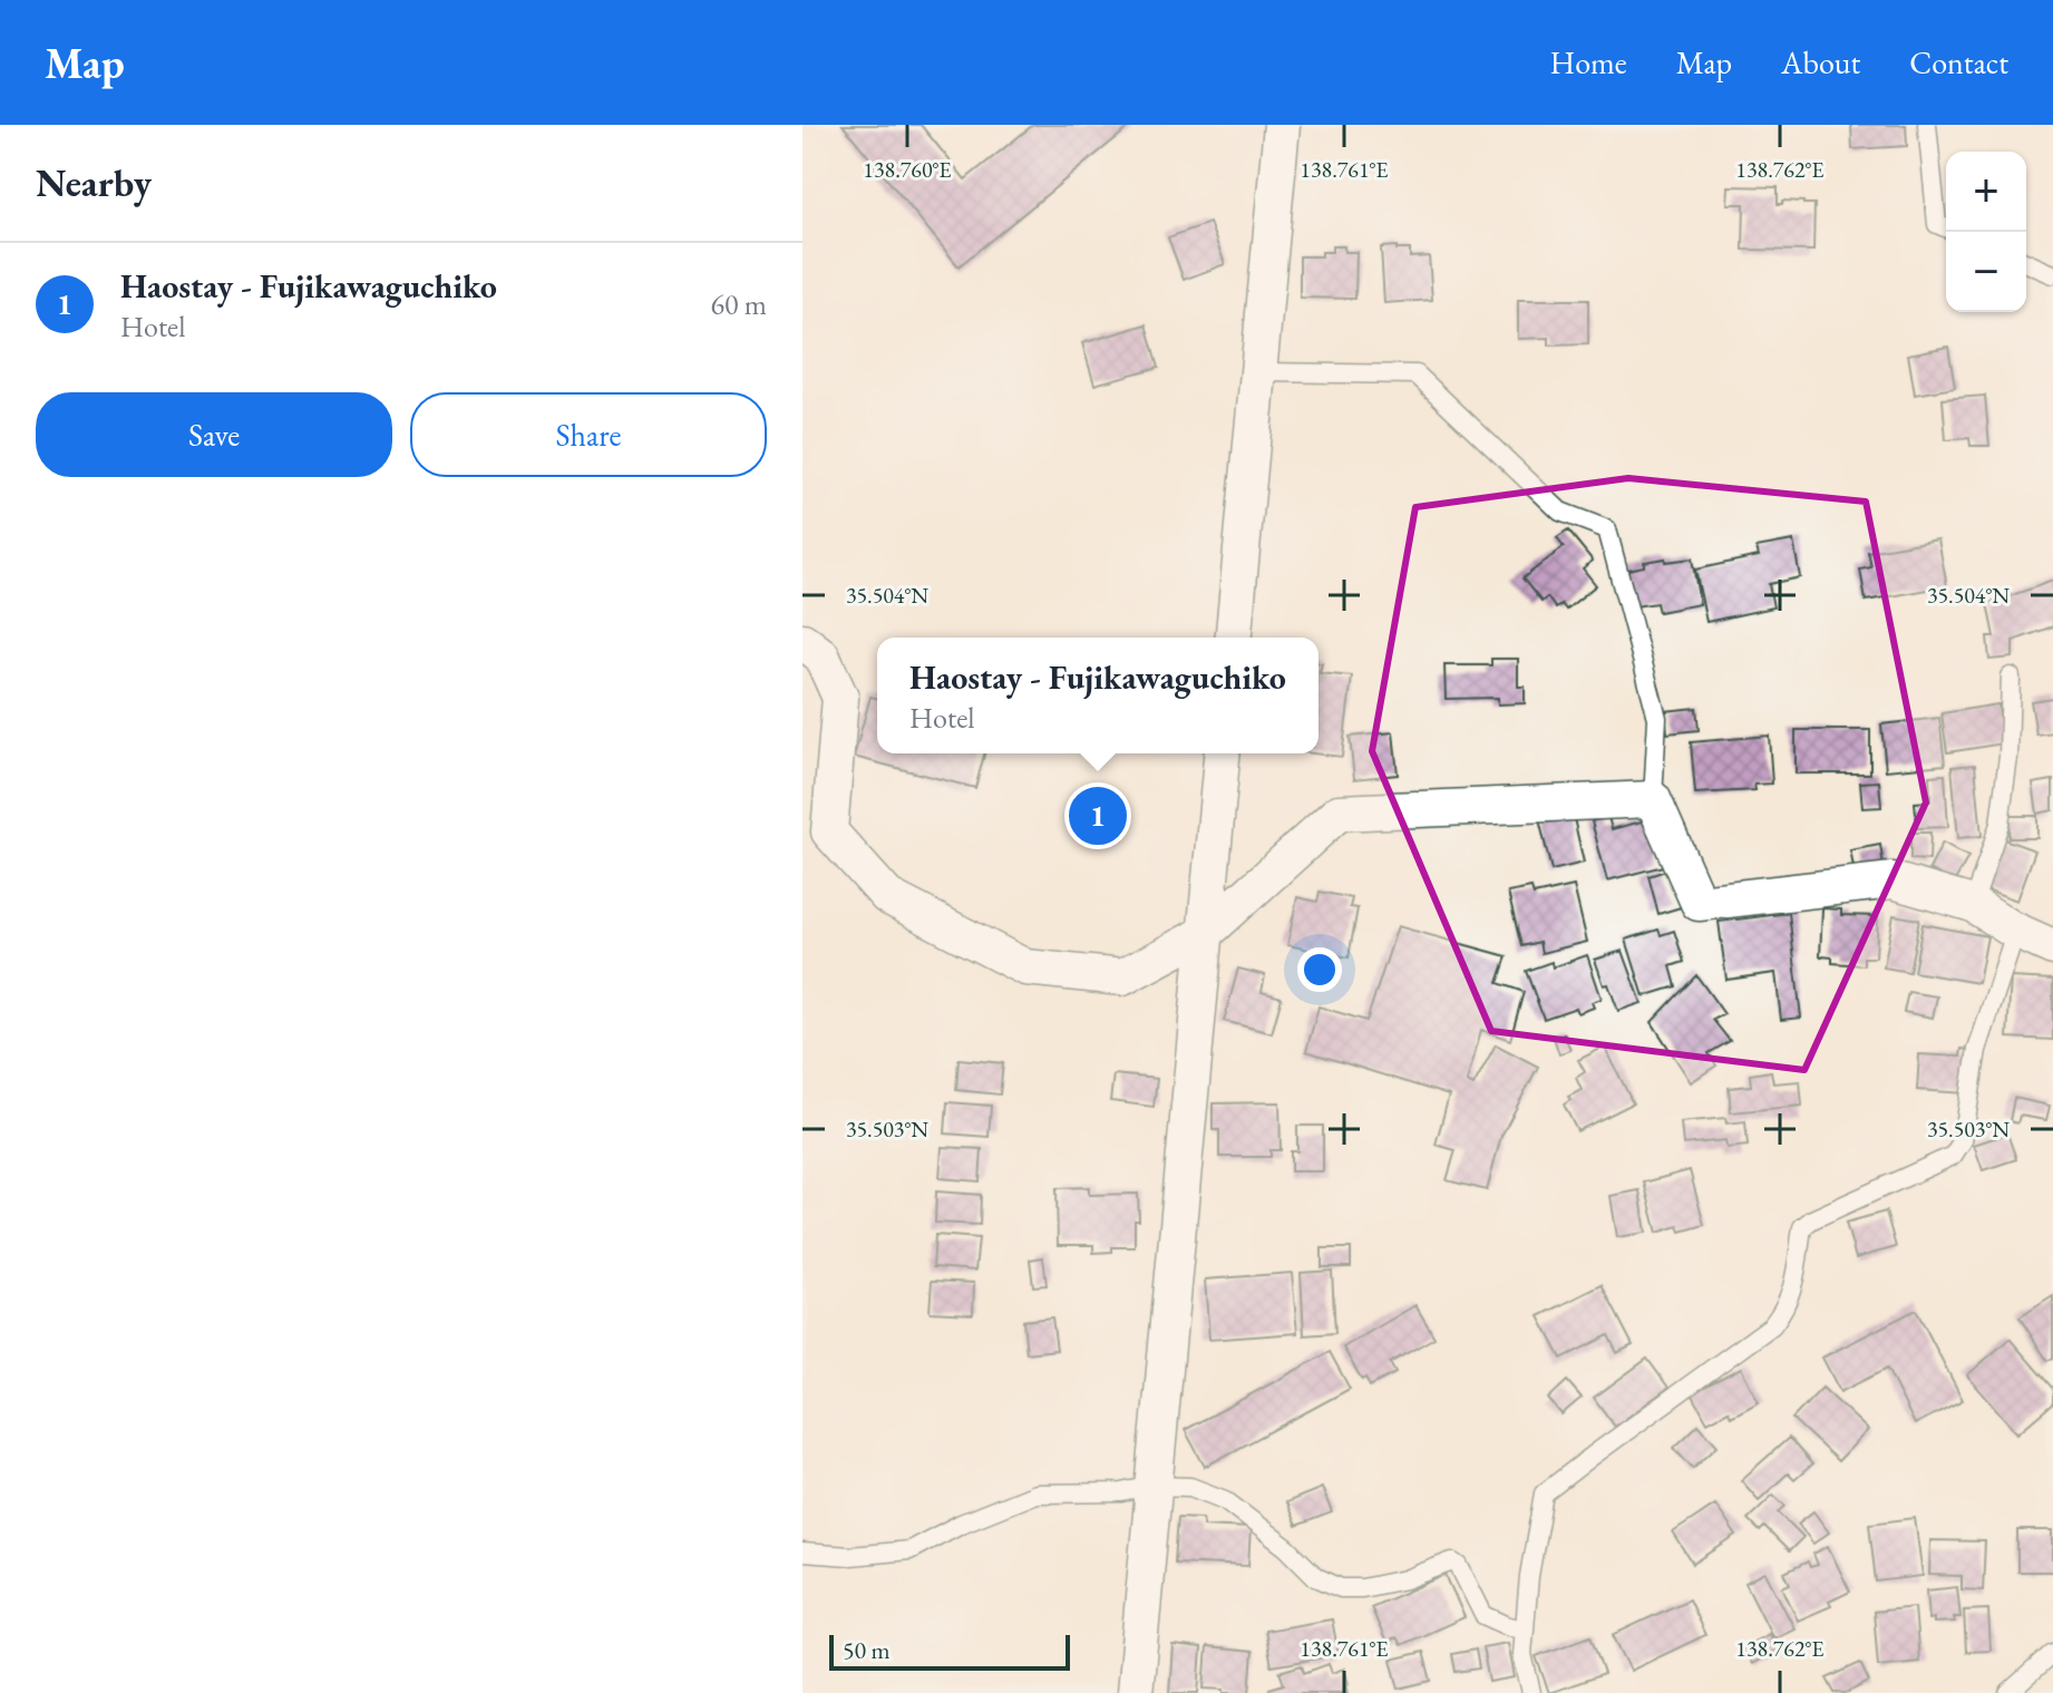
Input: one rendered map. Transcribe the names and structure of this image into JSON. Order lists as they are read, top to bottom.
{
  "scale_bar": "50 m",
  "page": {
    "header": "Map",
    "nav": [
      "Home",
      "Map",
      "About",
      "Contact"
    ],
    "heading": "Nearby",
    "map_buttons": ["+", "−"],
    "list": [
      {
        "mark": "1",
        "name": "Haostay - Fujikawaguchiko",
        "note": "Hotel",
        "value": "60 m"
      }
    ],
    "buttons": ["Save", "Share"],
    "popup": ["Haostay - Fujikawaguchiko", "Hotel"],
    "pins": "1",
    "scale": "50 m"
  },
  "coordinates": [
    "138.760°E",
    "138.761°E",
    "138.762°E",
    "35.504°N",
    "35.503°N"
  ]
}
